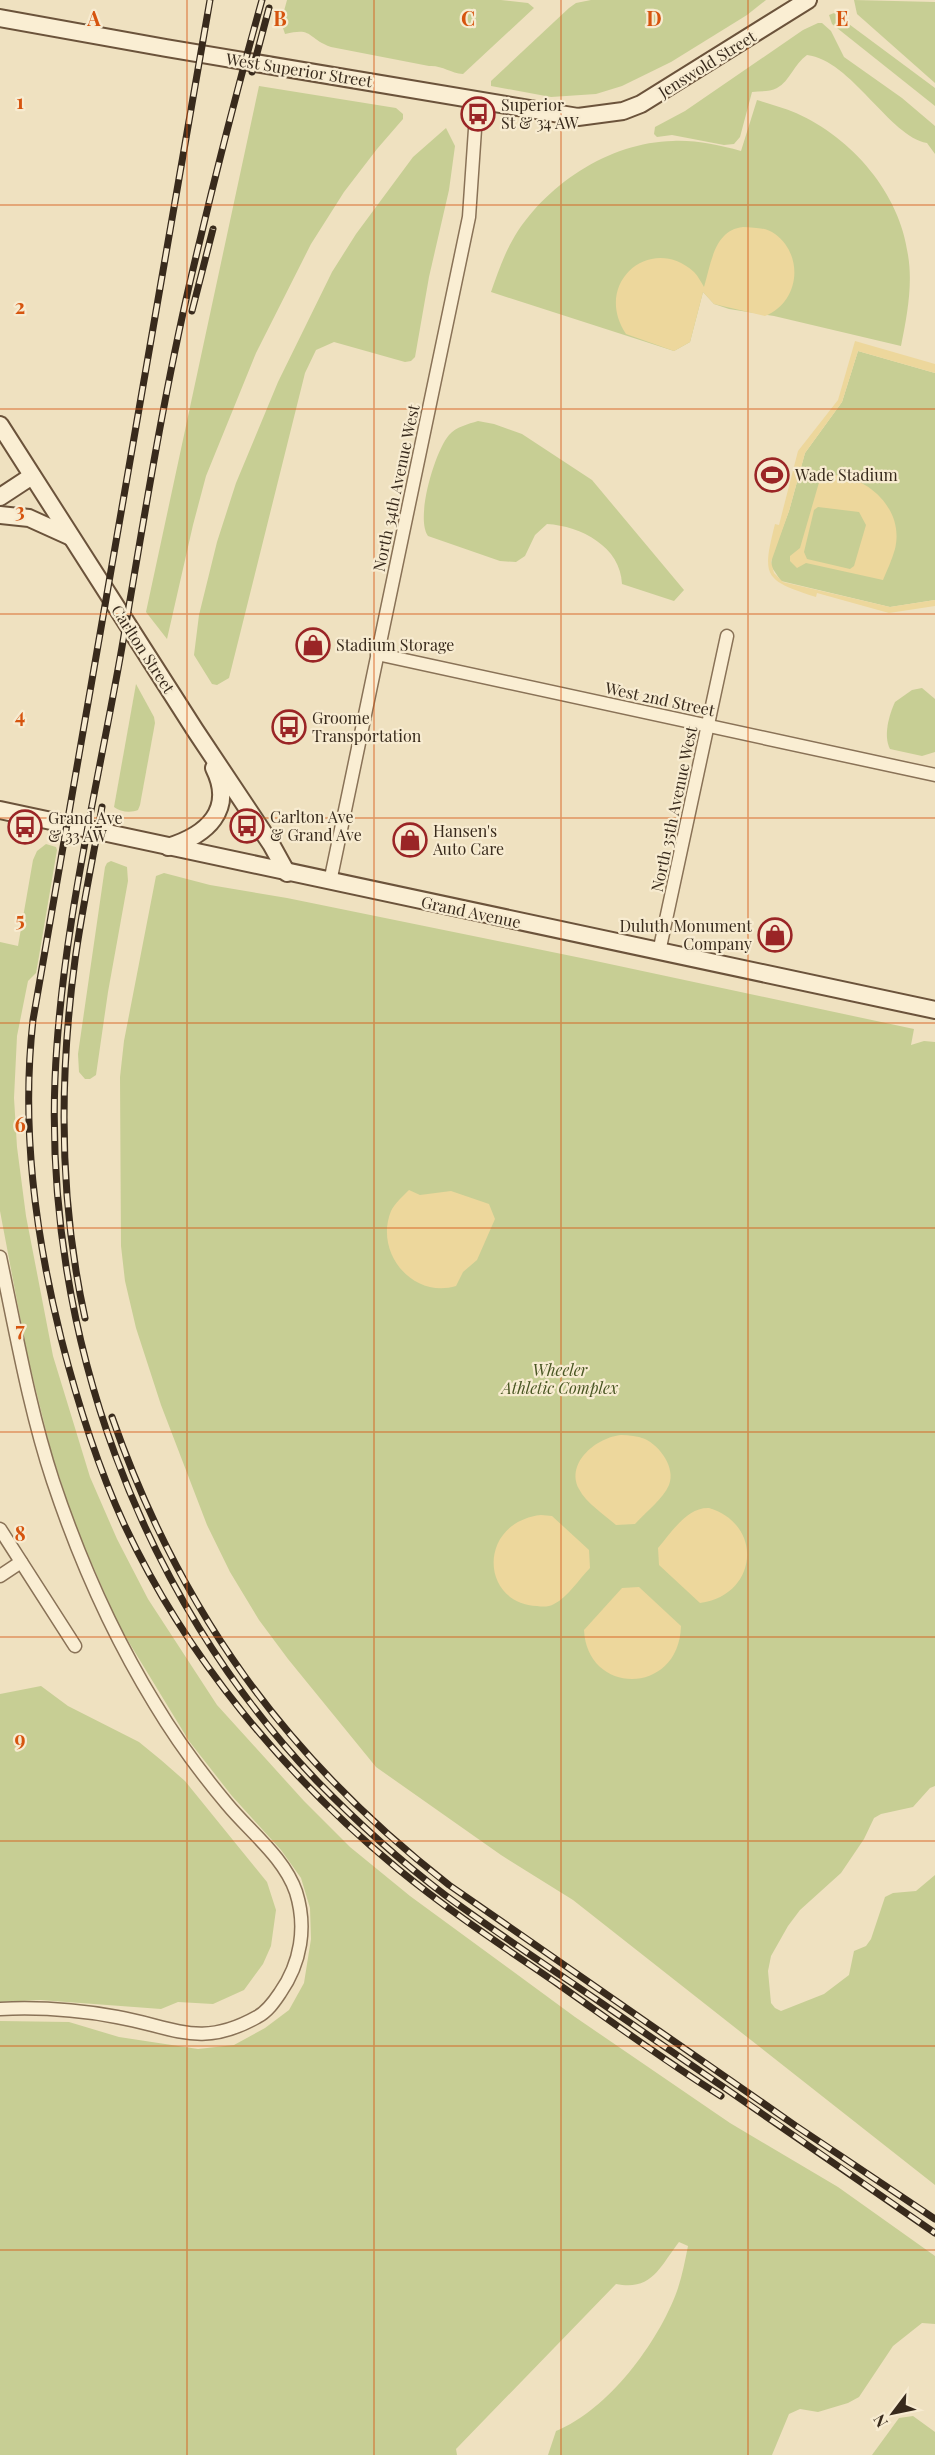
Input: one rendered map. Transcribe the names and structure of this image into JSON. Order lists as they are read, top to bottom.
{
  "streets": {
    "street": [
      "Jenswold Street",
      "West Superior Street",
      "North 34th Avenue West",
      "Carlton Street",
      "West 2nd Street",
      "North 35th Avenue West",
      "Grand Avenue"
    ]
  },
  "crossings": [
    ["Jenswold Street", "West Superior Street"],
    ["West Superior Street", "North 34th Avenue West"],
    ["North 34th Avenue West", "West 2nd Street"],
    ["North 34th Avenue West", "Grand Avenue"],
    ["Carlton Street", "Grand Avenue"],
    ["West 2nd Street", "North 35th Avenue West"],
    ["North 35th Avenue West", "Grand Avenue"]
  ],
  "parks": ["Wheeler Athletic Complex"],
  "places": {
    "bus stop": [
      "Superior St & 34 AW",
      "Groome Transportation",
      "Carlton Ave & Grand Ave",
      "Grand Ave & 33 AW"
    ],
    "sports": ["Wade Stadium"],
    "shop": ["Stadium Storage", "Hansen's Auto Care", "Duluth Monument Company"]
  },
  "north": "bottom left",
  "grid": {
    "columns": [
      "A",
      "B",
      "C",
      "D",
      "E"
    ],
    "rows": [
      "1",
      "2",
      "3",
      "4",
      "5",
      "6",
      "7",
      "8",
      "9"
    ]
  }
}
